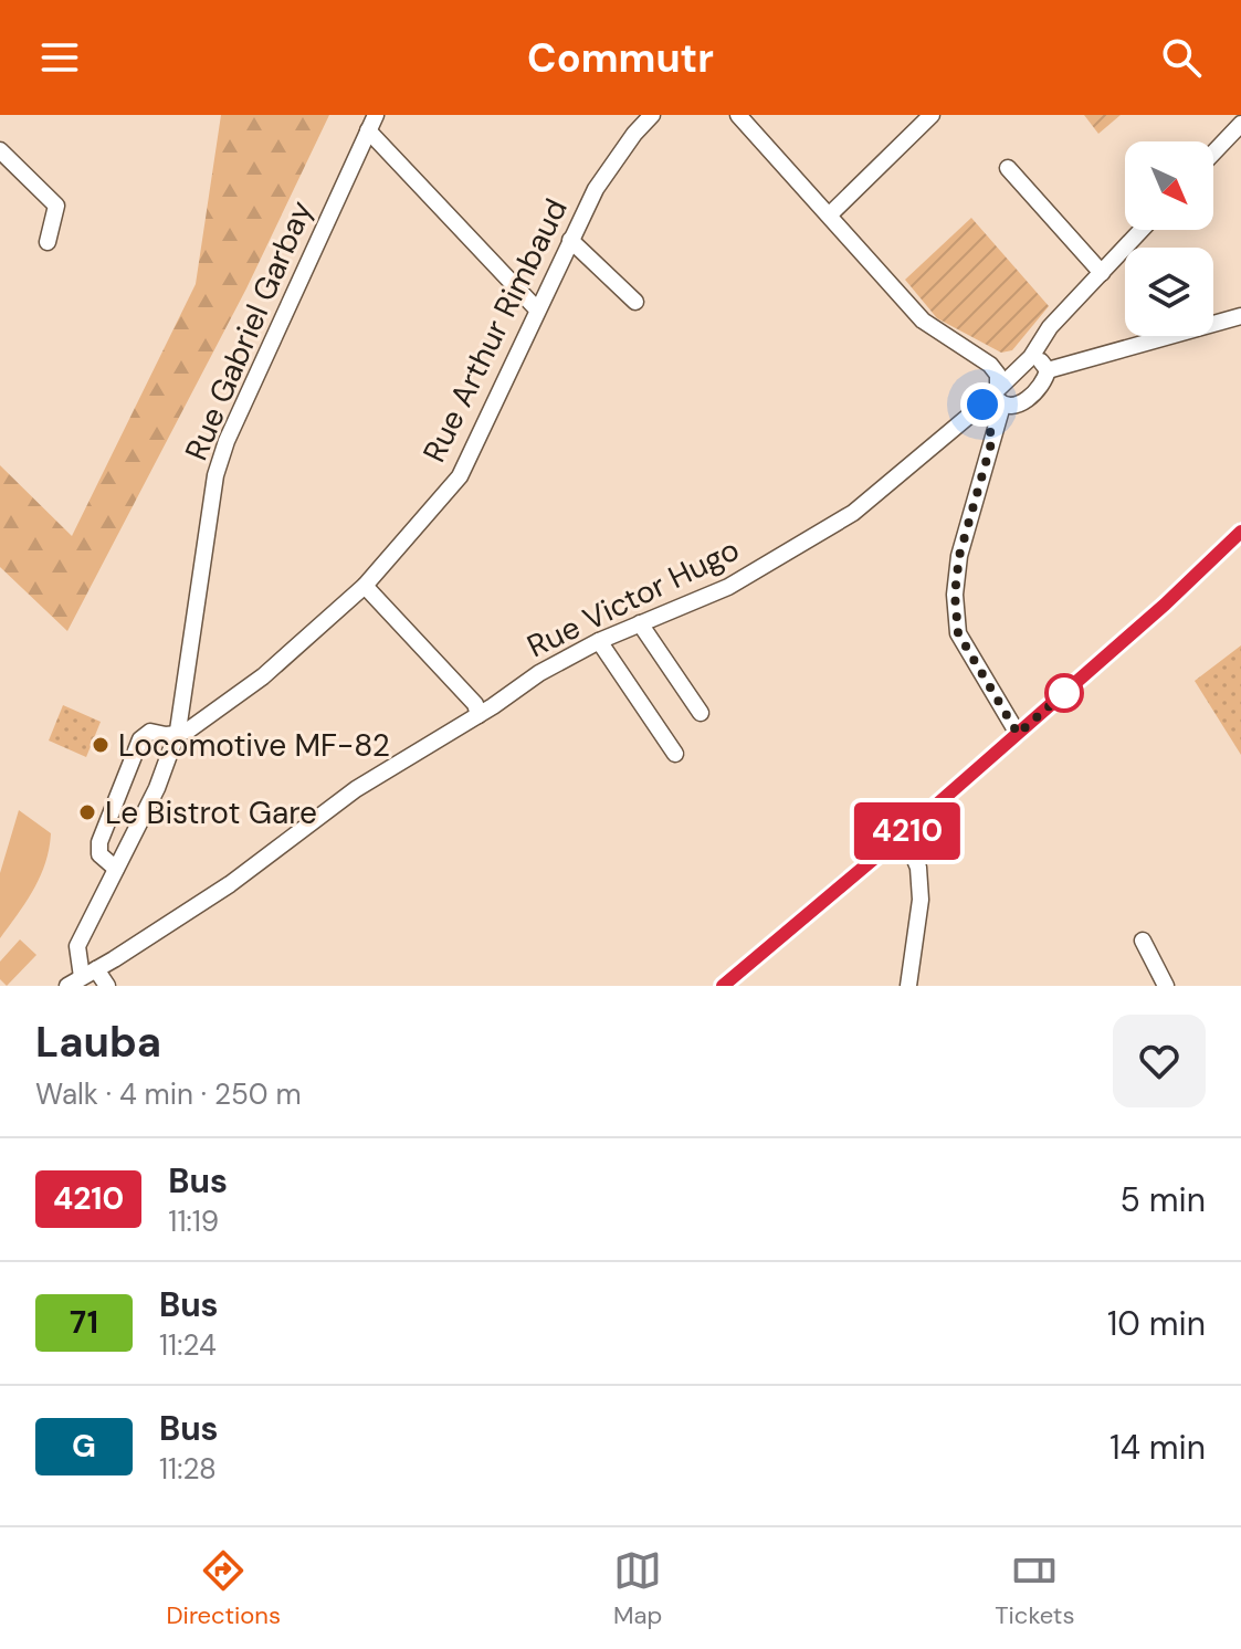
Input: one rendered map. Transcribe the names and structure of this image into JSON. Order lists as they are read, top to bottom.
{
  "streets": {
    "street": ["Rue Gabriel Garbay", "Rue Arthur Rimbaud", "Rue Victor Hugo"]
  },
  "crossings": [
    ["Rue Gabriel Garbay", "Rue Arthur Rimbaud"],
    ["Rue Gabriel Garbay", "Rue Victor Hugo"]
  ],
  "places": ["Locomotive MF-82", "Le Bistrot Gare"],
  "lines": ["bus line 4210"],
  "north": "bottom right",
  "page": {
    "header": "Commutr",
    "on_map": "4210",
    "heading": ["Lauba", "Walk · 4 min · 250 m"],
    "list": [
      {
        "mark": "4210",
        "name": "Bus",
        "note": "11:19",
        "value": "5 min"
      },
      {
        "mark": "71",
        "name": "Bus",
        "note": "11:24",
        "value": "10 min"
      },
      {
        "mark": "G",
        "name": "Bus",
        "note": "11:28",
        "value": "14 min"
      }
    ],
    "tabs": ["Directions", "Map", "Tickets"]
  }
}
